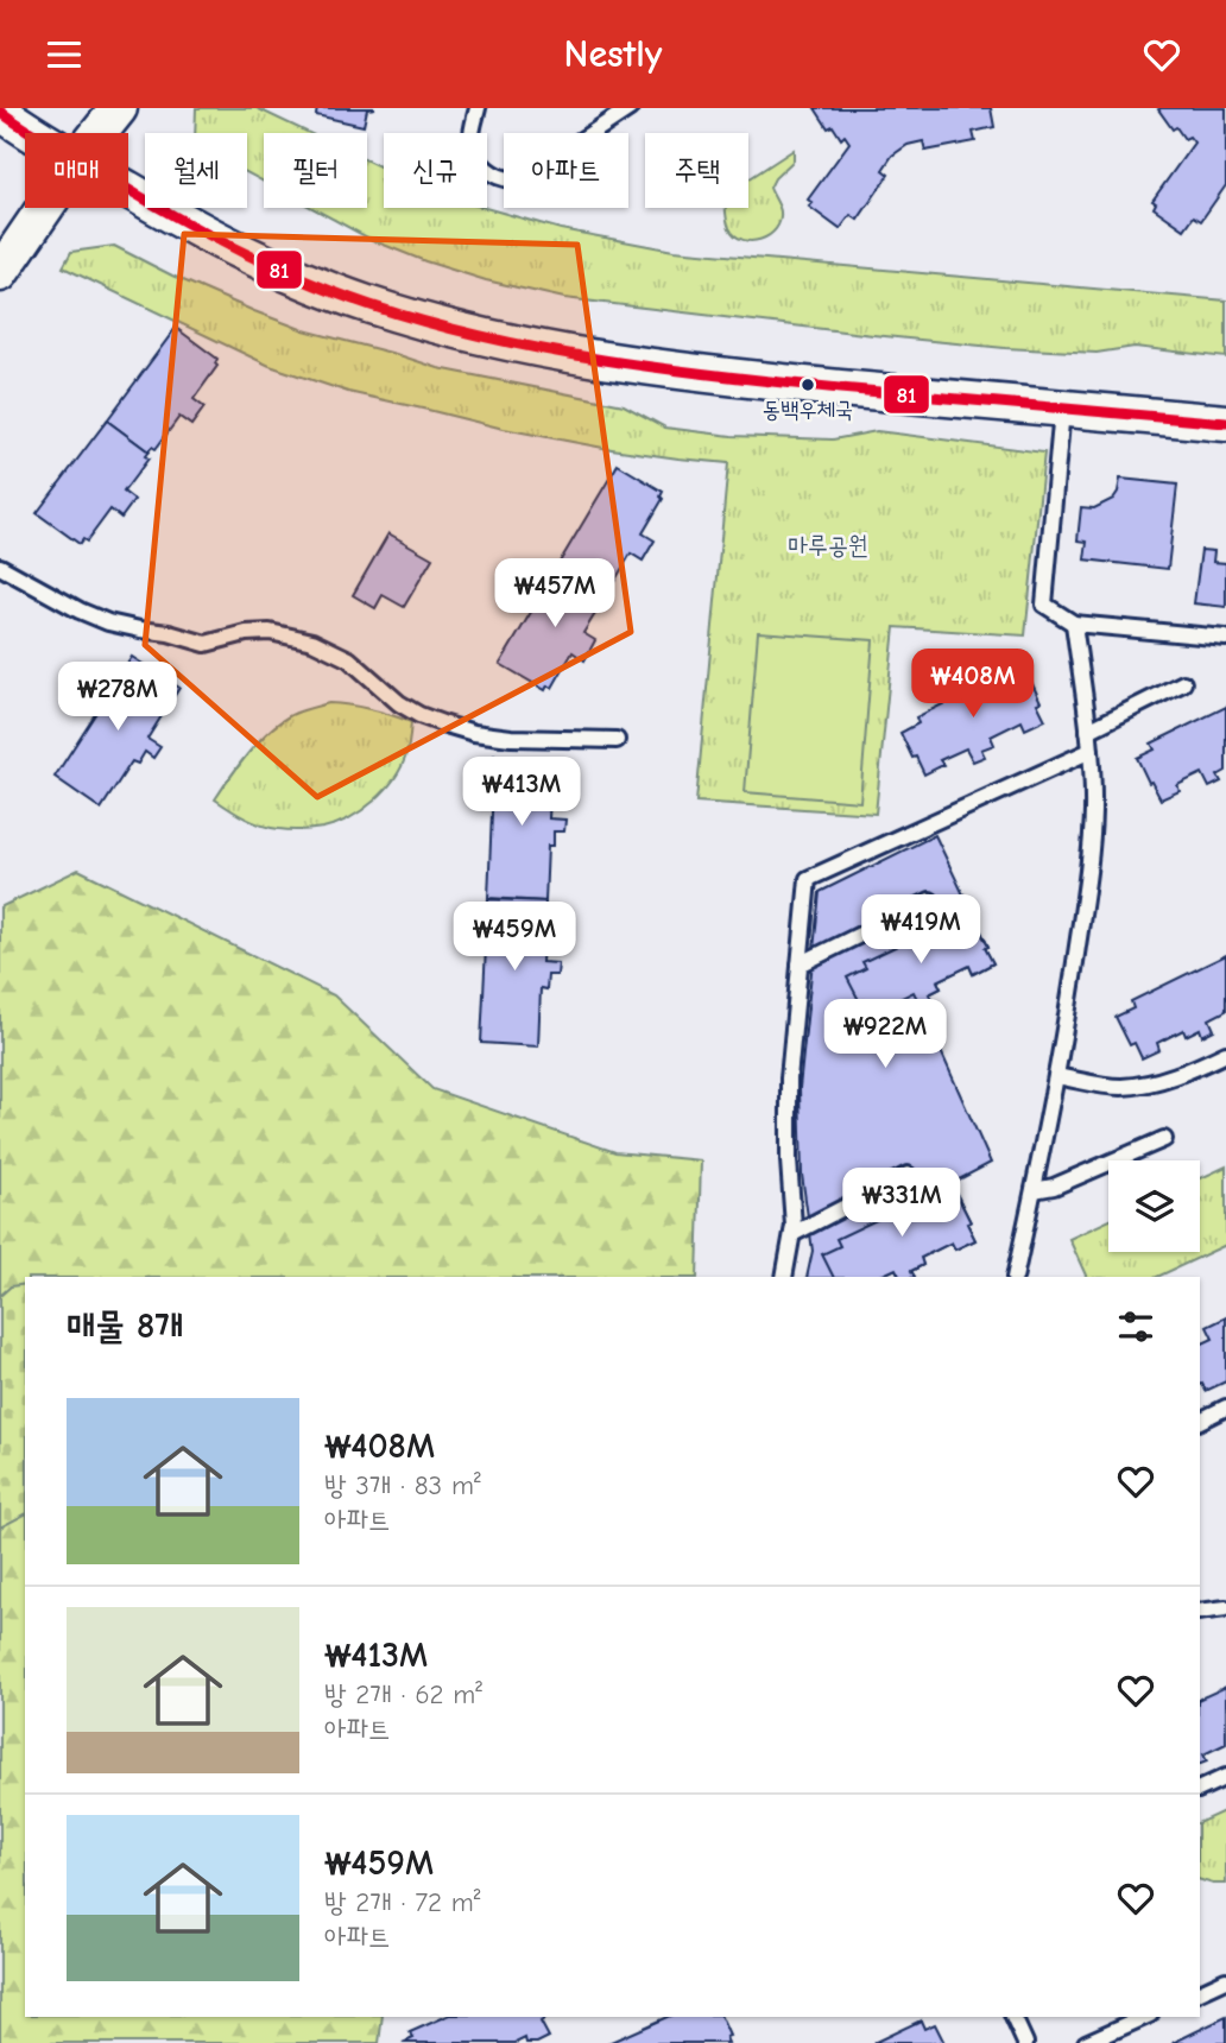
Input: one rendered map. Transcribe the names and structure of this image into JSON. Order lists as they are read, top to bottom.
{
  "parks": ["마루공원"],
  "places": ["동백우체국"],
  "lines": ["transit line 81"],
  "page": {
    "header": "Nestly",
    "chip": [
      "매매",
      "월세",
      "필터",
      "신규",
      "아파트",
      "주택"
    ],
    "price": [
      "₩457M",
      "₩408M",
      "₩278M",
      "₩413M",
      "₩419M",
      "₩459M",
      "₩922M",
      "₩331M"
    ],
    "heading": "매물 8개",
    "list": [
      {
        "name": "₩408M",
        "note": "방 3개 · 83 m² · 아파트"
      },
      {
        "name": "₩413M",
        "note": "방 2개 · 62 m² · 아파트"
      },
      {
        "name": "₩459M",
        "note": "방 2개 · 72 m² · 아파트"
      }
    ]
  }
}
